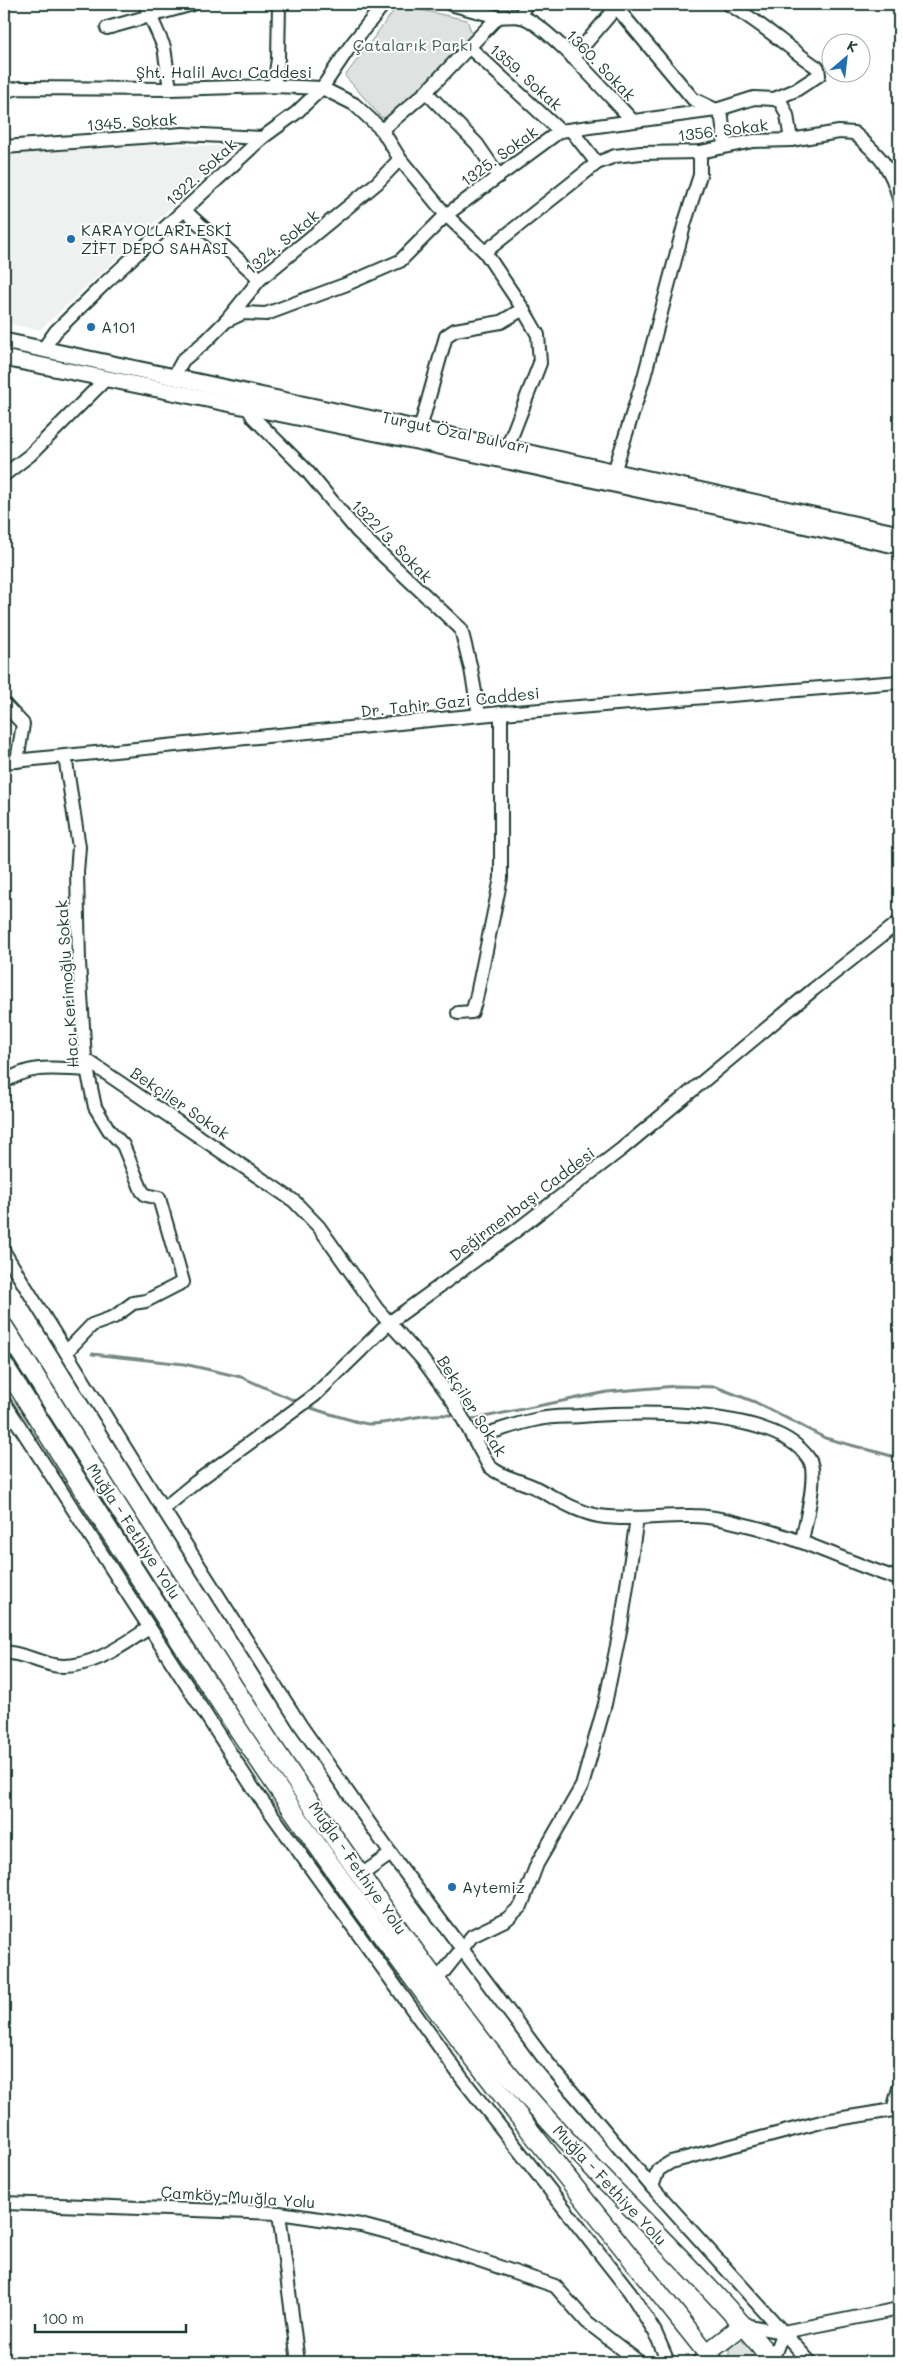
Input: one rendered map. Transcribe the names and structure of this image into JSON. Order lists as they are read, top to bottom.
{
  "streets": {
    "highway": ["Muğla - Fethiye Yolu"],
    "main road": ["Turgut Özal Bulvarı"],
    "street": [
      "1360. Sokak",
      "Şht. Halil Avcı Caddesi",
      "1359. Sokak",
      "1345. Sokak",
      "1356. Sokak",
      "1325. Sokak",
      "1322. Sokak",
      "1324. Sokak",
      "1322/3. Sokak",
      "Dr. Tahir Gazi Caddesi",
      "Hacı Kerimoğlu Sokak",
      "Bekçiler Sokak",
      "Değirmenbaşı Caddesi",
      "Çamköy-Muığla Yolu"
    ]
  },
  "crossings": [
    ["1360. Sokak", "1325. Sokak"],
    ["Şht. Halil Avcı Caddesi", "1356. Sokak"],
    ["Şht. Halil Avcı Caddesi", "1325. Sokak"],
    ["Şht. Halil Avcı Caddesi", "1322. Sokak"],
    ["Şht. Halil Avcı Caddesi", "1324. Sokak"],
    ["1359. Sokak", "1356. Sokak"],
    ["1359. Sokak", "1325. Sokak"],
    ["1345. Sokak", "1322. Sokak"],
    ["1325. Sokak", "1324. Sokak"],
    ["Turgut Özal Bulvarı", "1322/3. Sokak"],
    ["1322/3. Sokak", "Dr. Tahir Gazi Caddesi"],
    ["Dr. Tahir Gazi Caddesi", "Hacı Kerimoğlu Sokak"],
    ["Hacı Kerimoğlu Sokak", "Bekçiler Sokak"],
    ["Bekçiler Sokak", "Değirmenbaşı Caddesi"]
  ],
  "parks": ["Çatalarık Parkı"],
  "places": ["KARAYOLLARI ESKİ ZİFT DEPO SAHASI", "A101", "Aytemiz"],
  "scale_bar": "100 m",
  "north": "top right"
}
